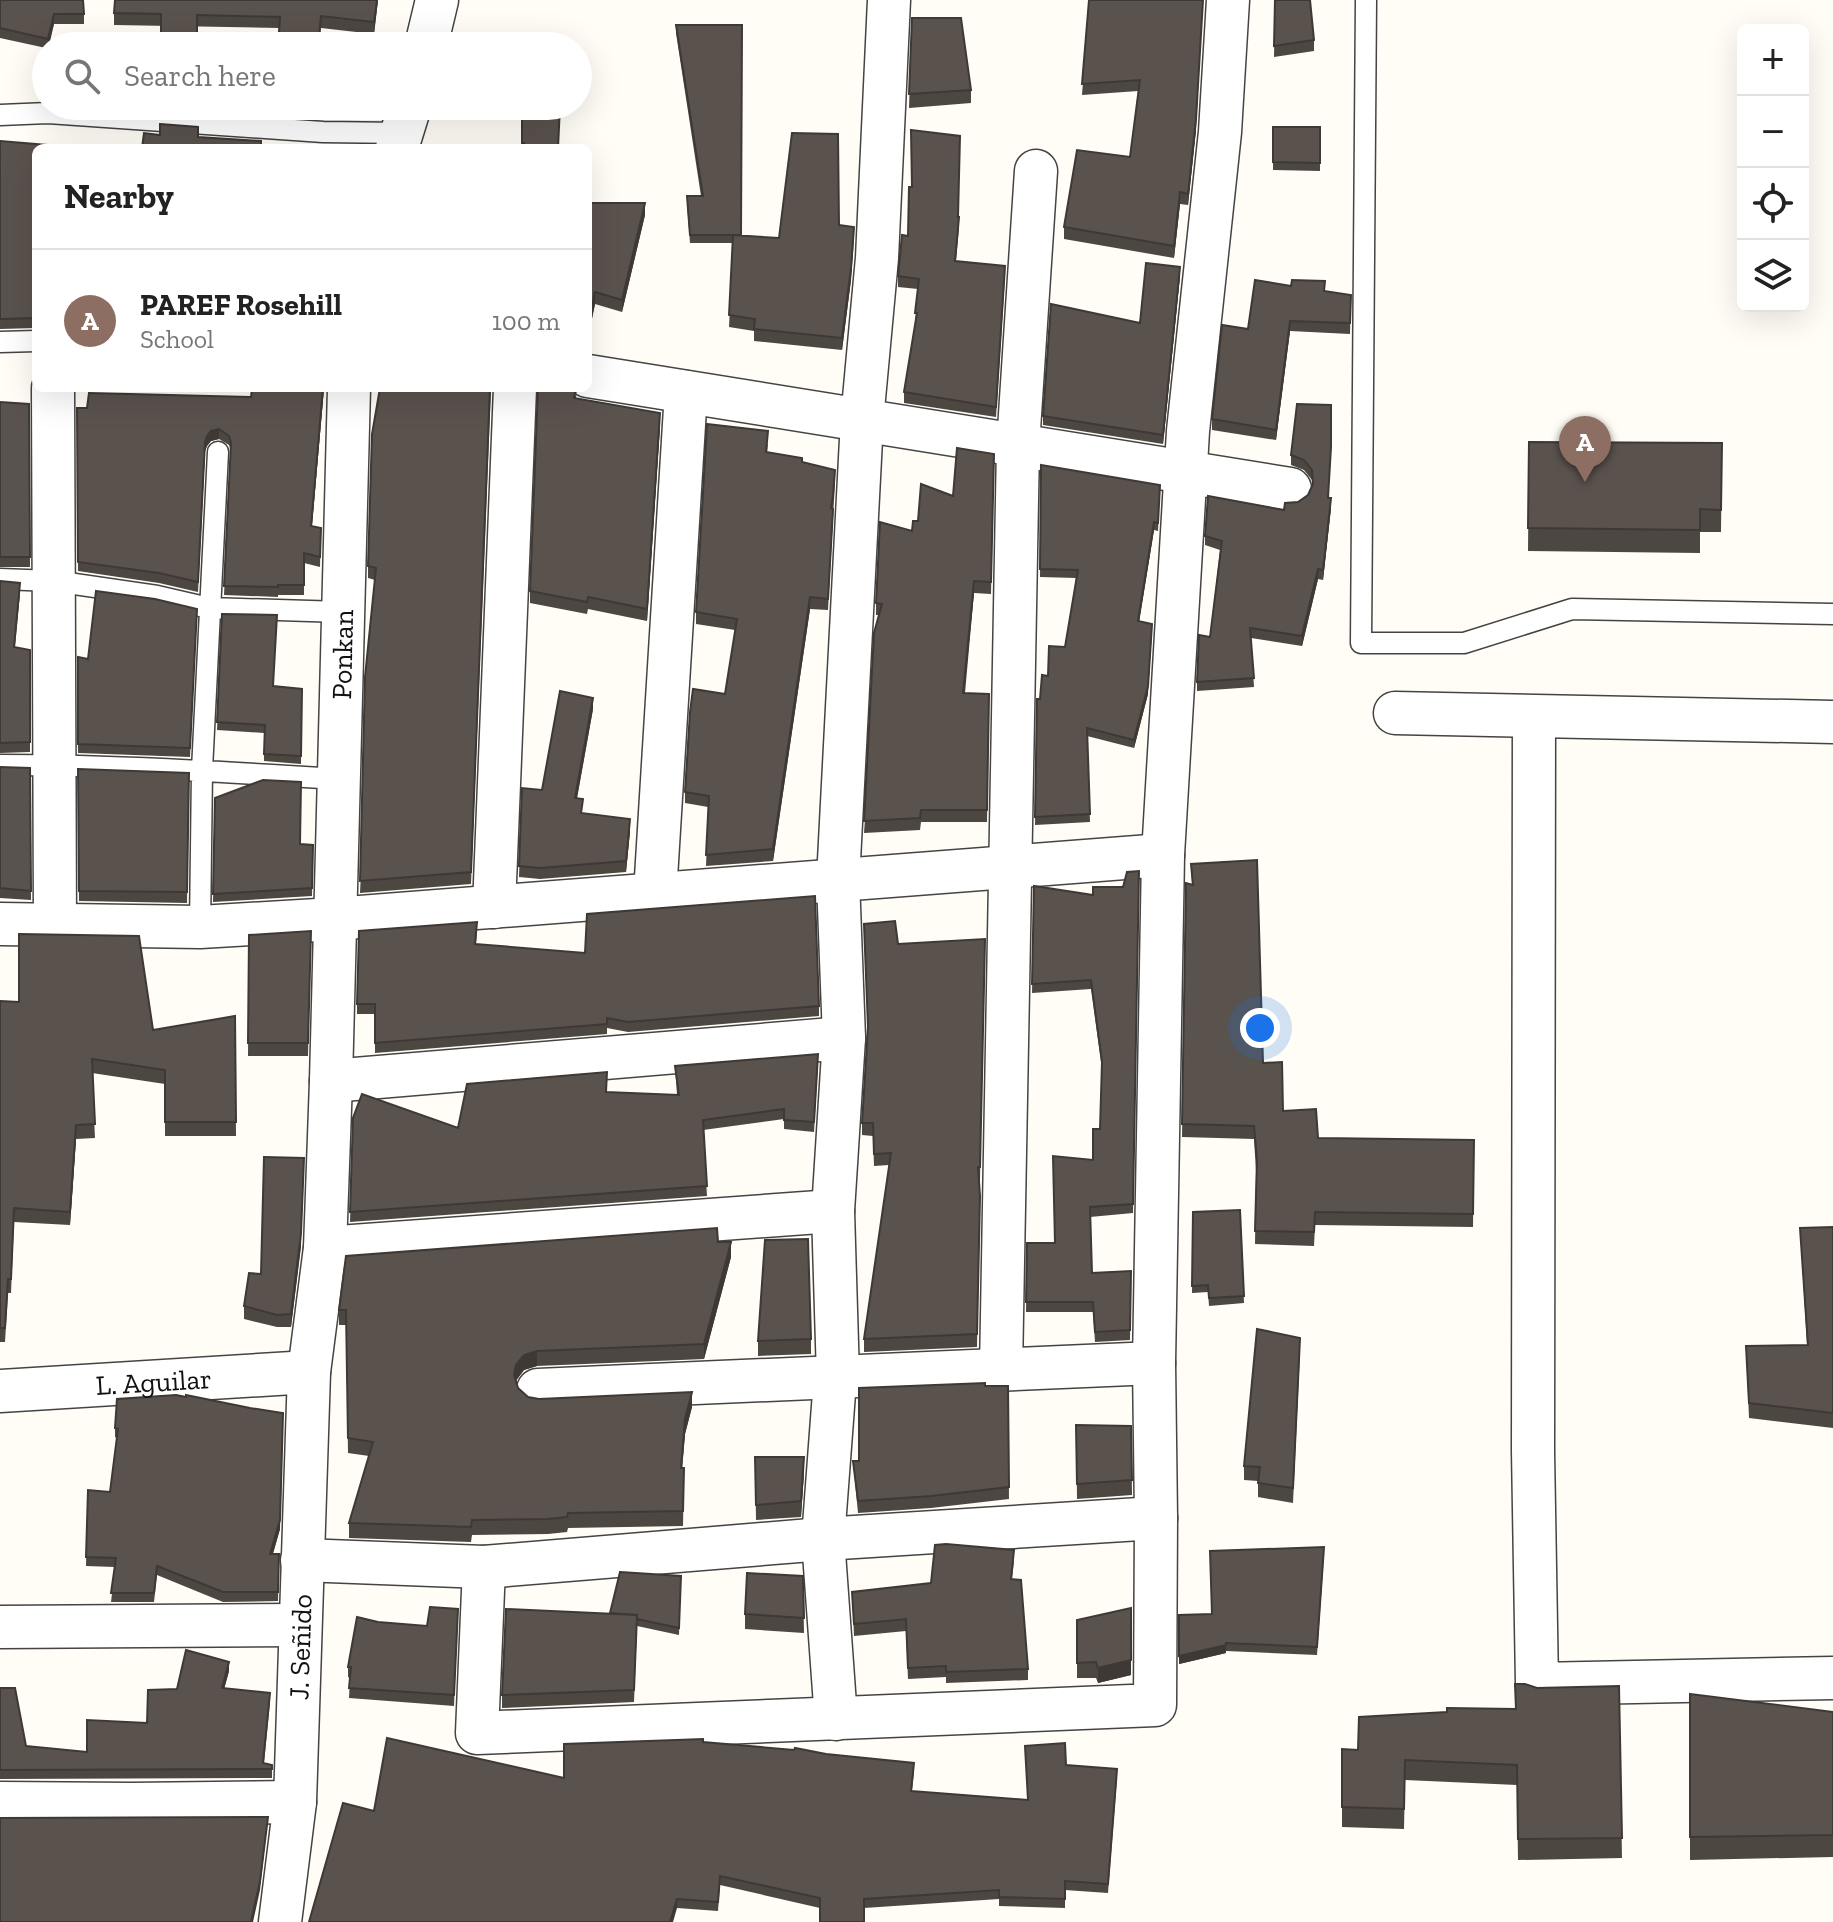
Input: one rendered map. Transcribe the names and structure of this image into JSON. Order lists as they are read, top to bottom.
{
  "streets": {
    "street": ["Ponkan", "L. Aguilar", "J. Señido"]
  },
  "crossings": [
    ["Ponkan", "J. Señido"],
    ["L. Aguilar", "J. Señido"]
  ],
  "page": {
    "map_buttons": ["+", "−"],
    "search": "Search here",
    "heading": "Nearby",
    "list": [
      {
        "mark": "A",
        "name": "PAREF Rosehill",
        "note": "School",
        "value": "100 m"
      }
    ],
    "pins": "A"
  }
}
